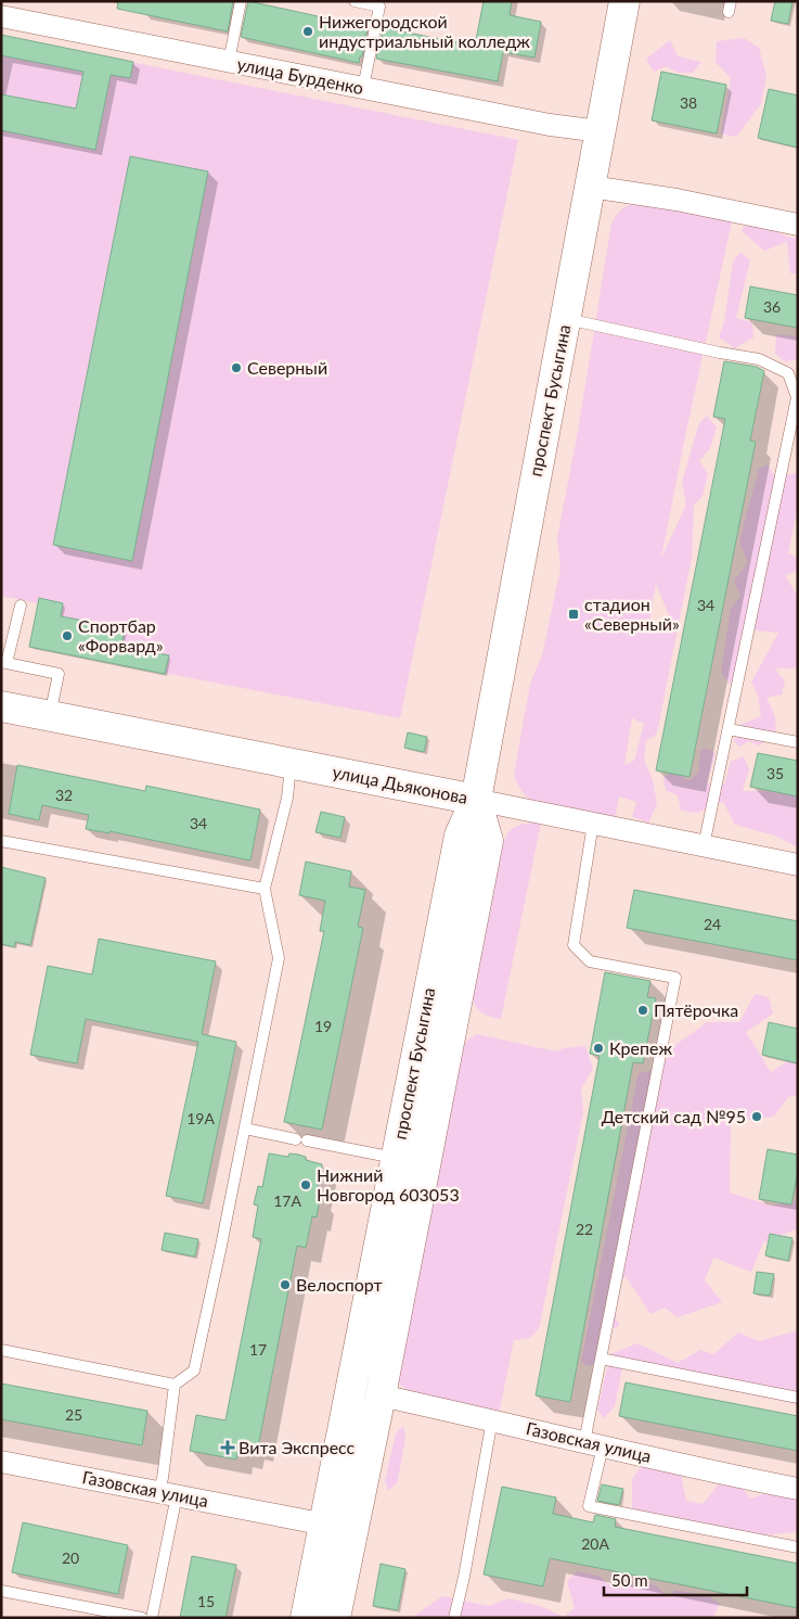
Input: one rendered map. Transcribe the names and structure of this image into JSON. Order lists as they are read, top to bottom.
{
  "streets": {
    "main road": ["проспект Бусыгина", "улица Дьяконова"],
    "street": ["улица Бурденко", "Газовская улица"]
  },
  "crossings": [
    ["улица Бурденко", "проспект Бусыгина"],
    ["проспект Бусыгина", "улица Дьяконова"],
    ["проспект Бусыгина", "Газовская улица"]
  ],
  "places": {
    "other": [
      "Нижегородской индустриальный колледж",
      "Северный",
      "Спортбар «Форвард»",
      "Пятёрочка",
      "Крепеж",
      "Детский сад №95",
      "Нижний Новгород 603053",
      "Велоспорт"
    ],
    "transit": ["стадион «Северный»"],
    "health": ["Вита Экспресс"]
  },
  "house_numbers": [
    "38",
    "36",
    "34",
    "35",
    "32",
    "34",
    "24",
    "19",
    "19А",
    "17А",
    "22",
    "17",
    "25",
    "20А",
    "20",
    "15"
  ],
  "scale_bar": "50 m"
}
